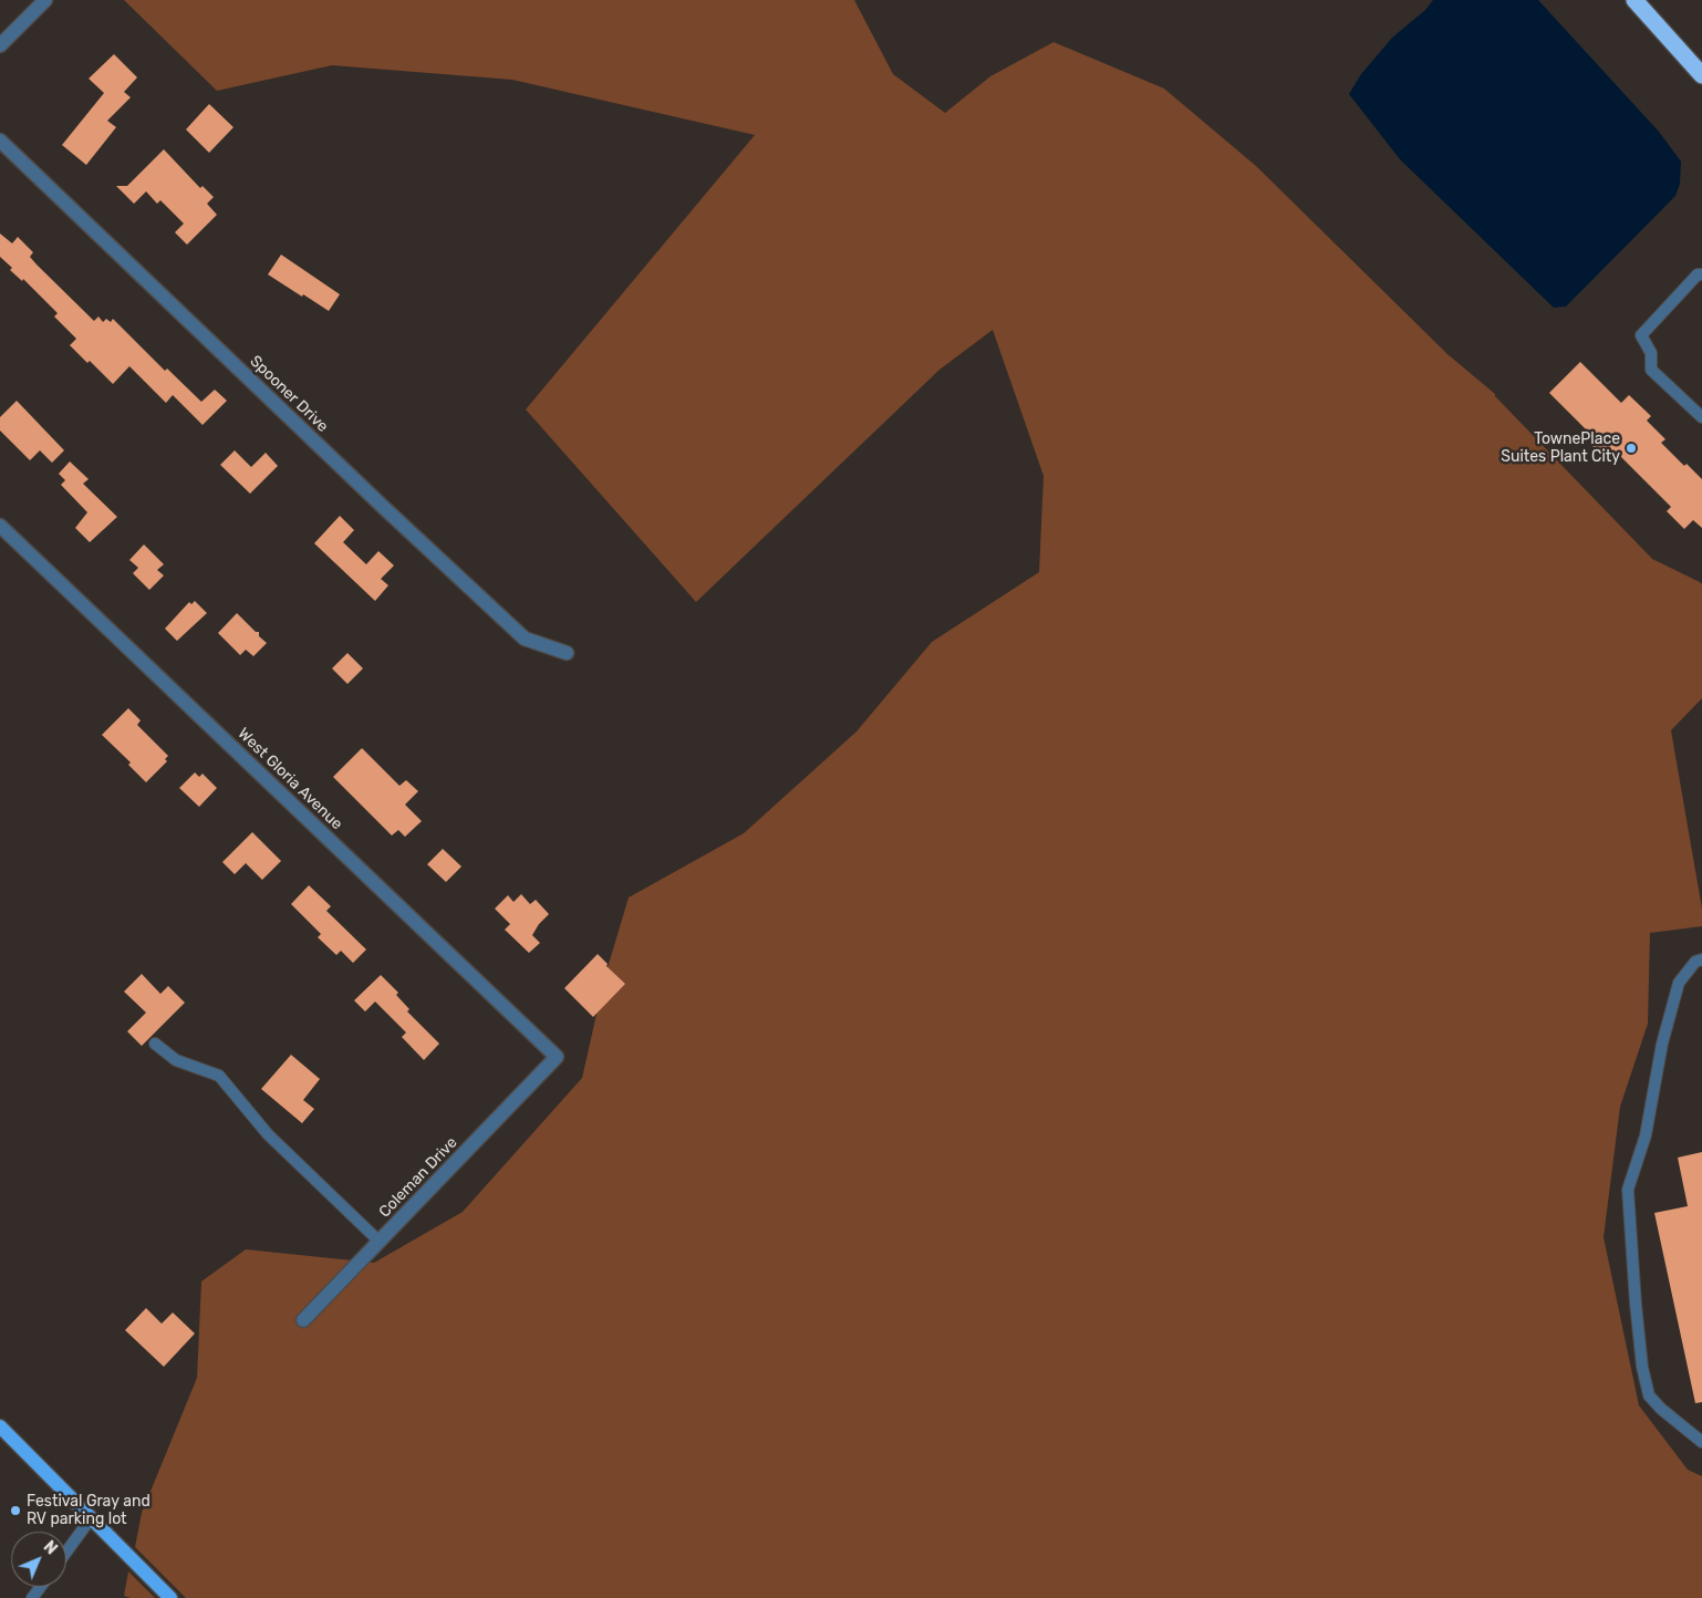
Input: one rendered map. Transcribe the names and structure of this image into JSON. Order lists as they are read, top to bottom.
{
  "streets": {
    "street": ["Spooner Drive", "West Gloria Avenue", "Coleman Drive"]
  },
  "crossings": [
    ["West Gloria Avenue", "Coleman Drive"]
  ],
  "places": ["TownePlace Suites Plant City", "Festival Gray and RV parking lot"],
  "north": "top right"
}
